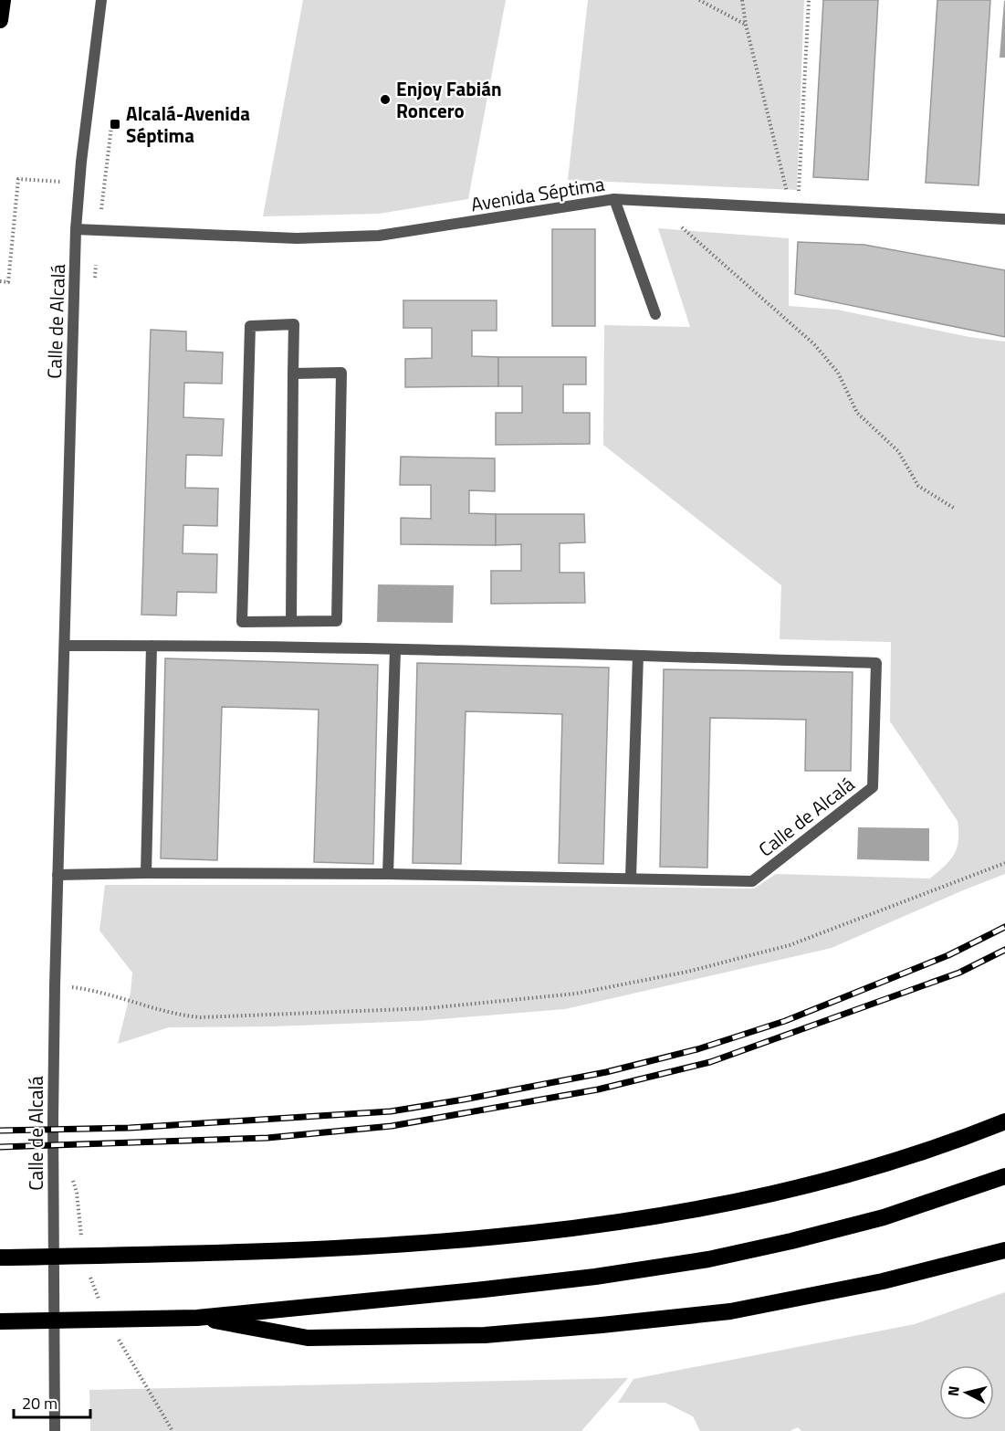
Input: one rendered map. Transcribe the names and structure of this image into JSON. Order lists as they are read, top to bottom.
{
  "streets": {
    "street": ["Avenida Séptima", "Calle de Alcalá"]
  },
  "crossings": [
    ["Avenida Séptima", "Calle de Alcalá"]
  ],
  "places": {
    "other": ["Enjoy Fabián Roncero"],
    "transit": ["Alcalá-Avenida Séptima"]
  },
  "scale_bar": "20 m",
  "north": "left"
}
